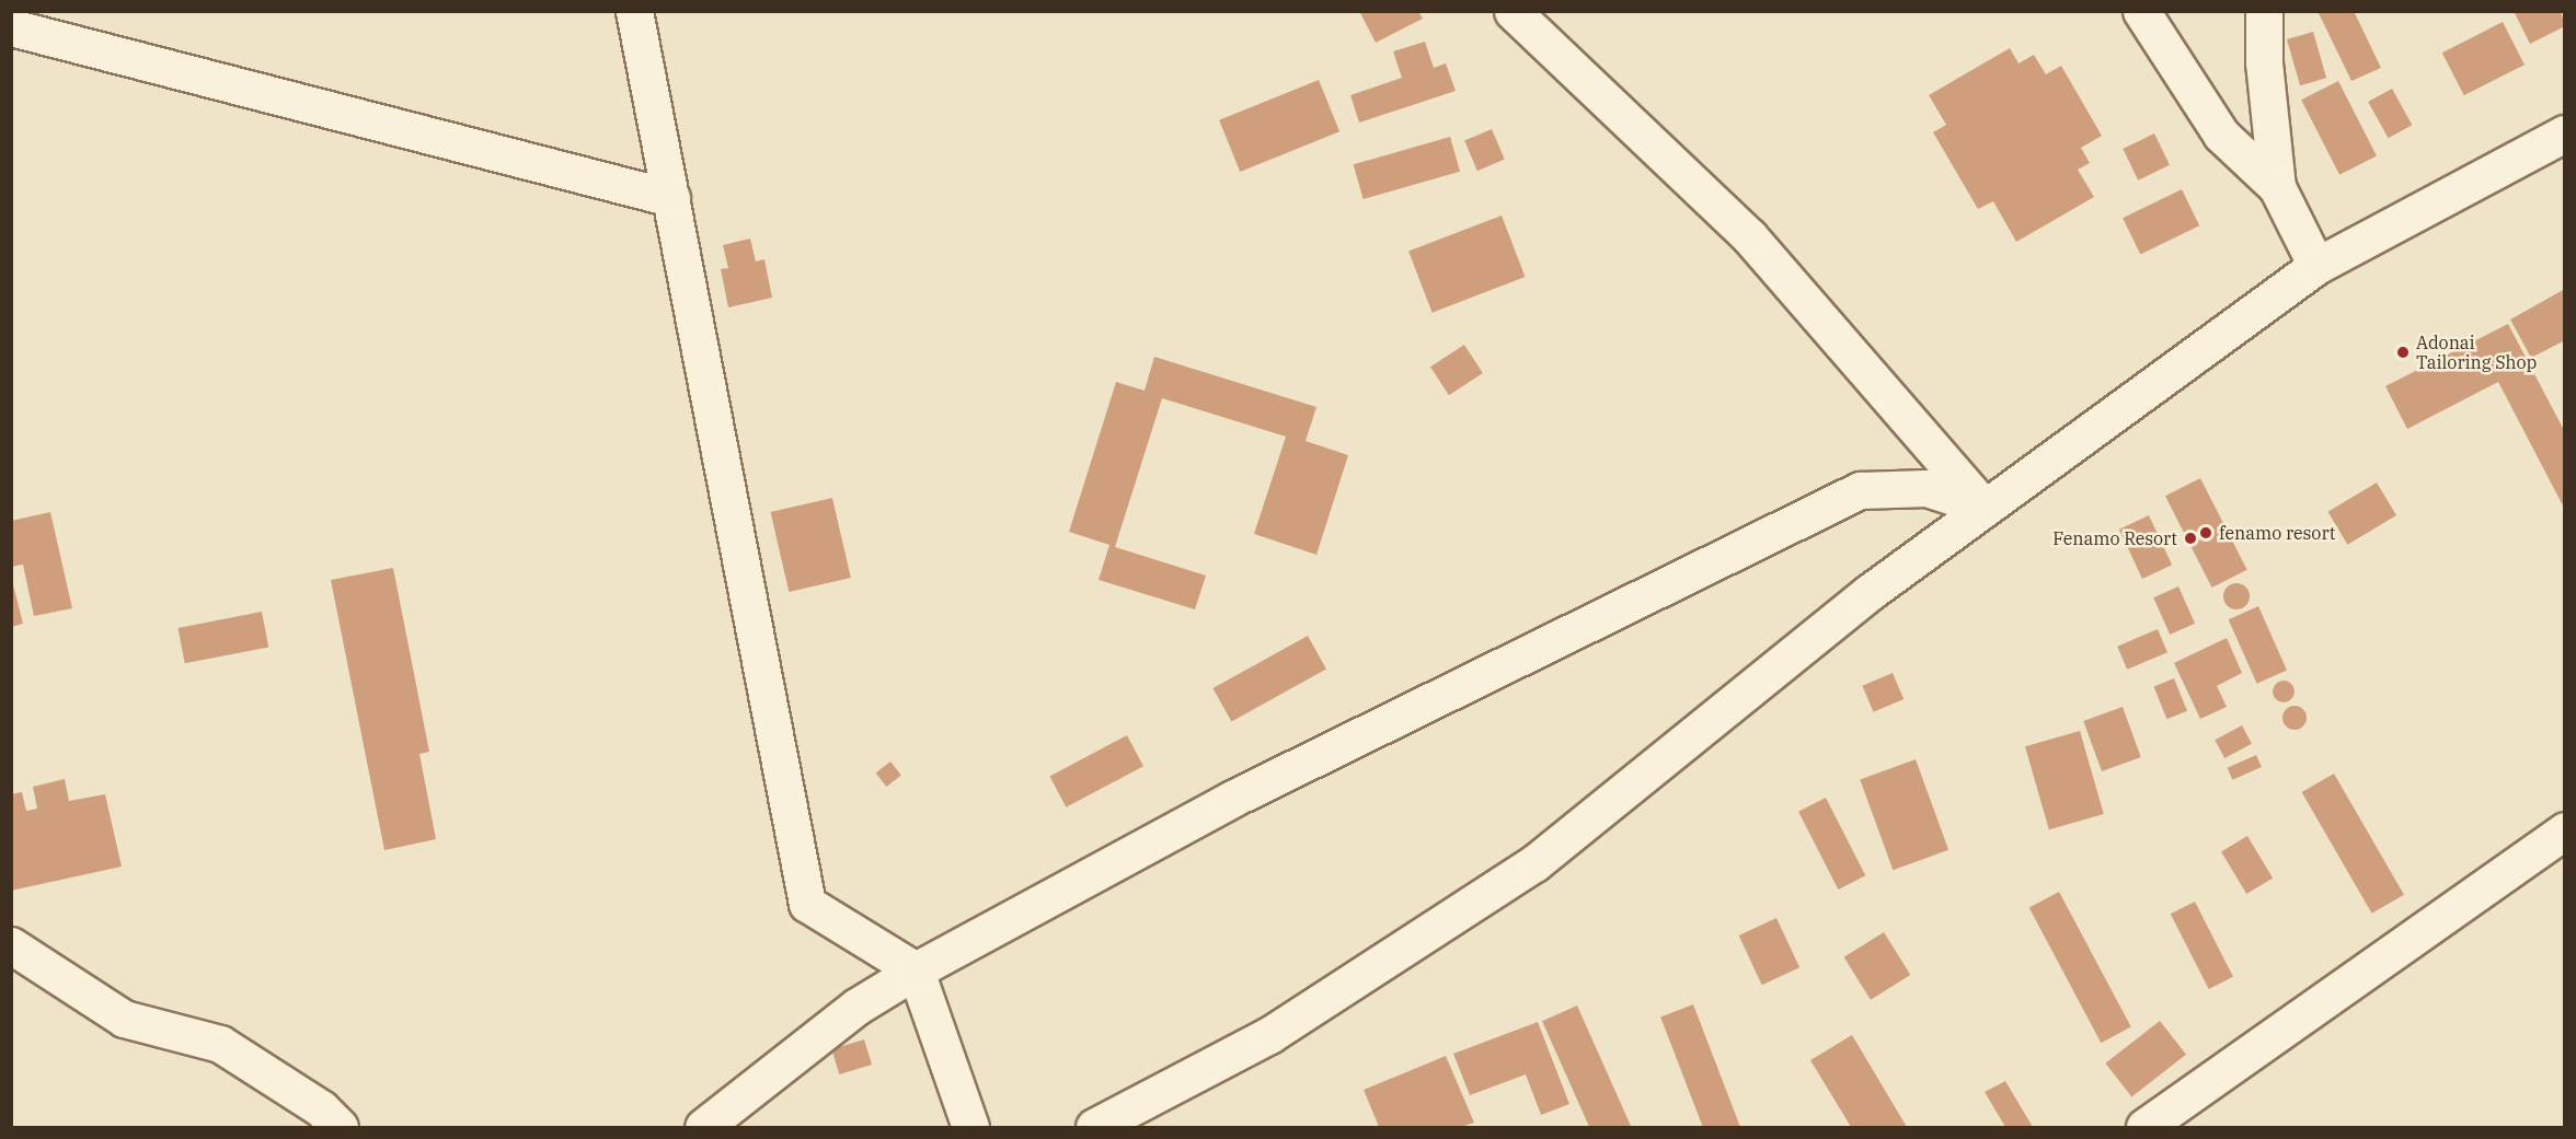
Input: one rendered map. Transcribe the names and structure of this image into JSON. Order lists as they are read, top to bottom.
{
  "places": ["Adonai Tailoring Shop", "fenamo resort", "Fenamo Resort"]
}
